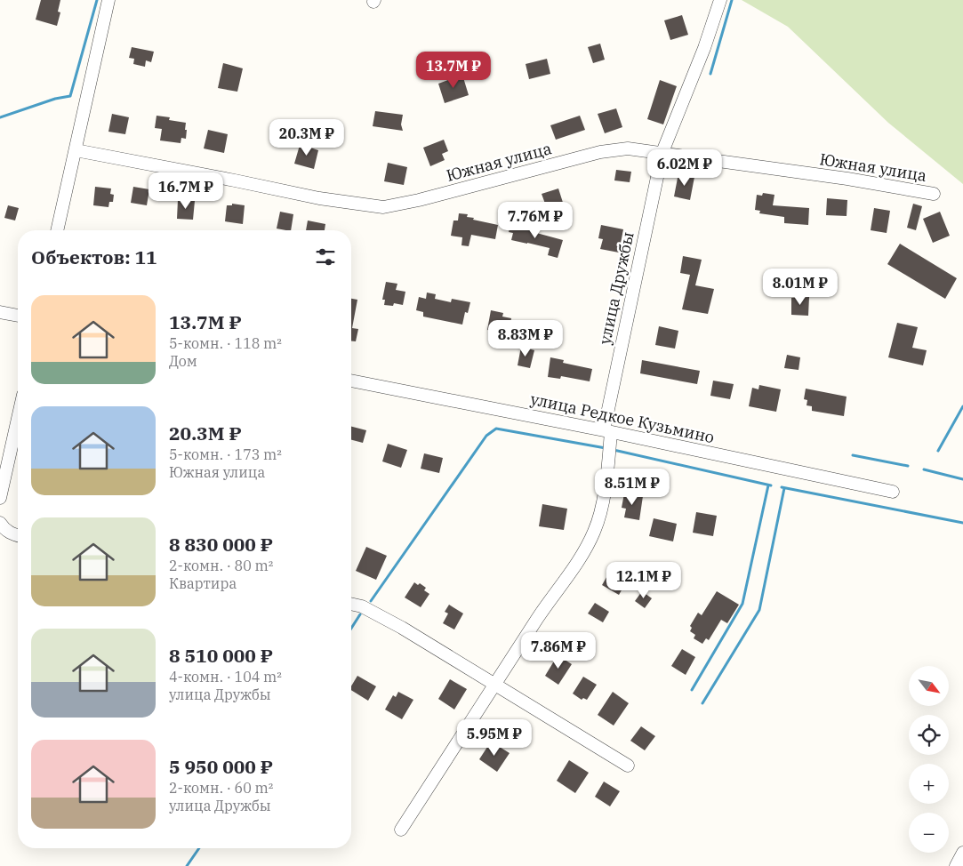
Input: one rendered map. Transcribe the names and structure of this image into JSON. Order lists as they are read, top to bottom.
{
  "streets": {
    "street": ["Южная улица", "улица Дружбы", "улица Редкое Кузьмино"]
  },
  "crossings": [
    ["Южная улица", "улица Дружбы"],
    ["улица Дружбы", "улица Редкое Кузьмино"]
  ],
  "north": "bottom right",
  "page": {
    "price": [
      "13.7M ₽",
      "20.3M ₽",
      "6.02M ₽",
      "16.7M ₽",
      "7.76M ₽",
      "8.01M ₽",
      "8.83M ₽",
      "8.51M ₽",
      "12.1M ₽",
      "7.86M ₽",
      "5.95M ₽"
    ],
    "heading": "Объектов: 11",
    "list": [
      {
        "name": "13.7M ₽",
        "note": "5-комн. · 118 m² · Дом"
      },
      {
        "name": "20.3M ₽",
        "note": "5-комн. · 173 m² · Южная улица"
      },
      {
        "name": "8 830 000 ₽",
        "note": "2-комн. · 80 m² · Квартира"
      },
      {
        "name": "8 510 000 ₽",
        "note": "4-комн. · 104 m² · улица Дружбы"
      },
      {
        "name": "5 950 000 ₽",
        "note": "2-комн. · 60 m² · улица Дружбы"
      }
    ],
    "map_buttons": ["+", "−"]
  }
}
